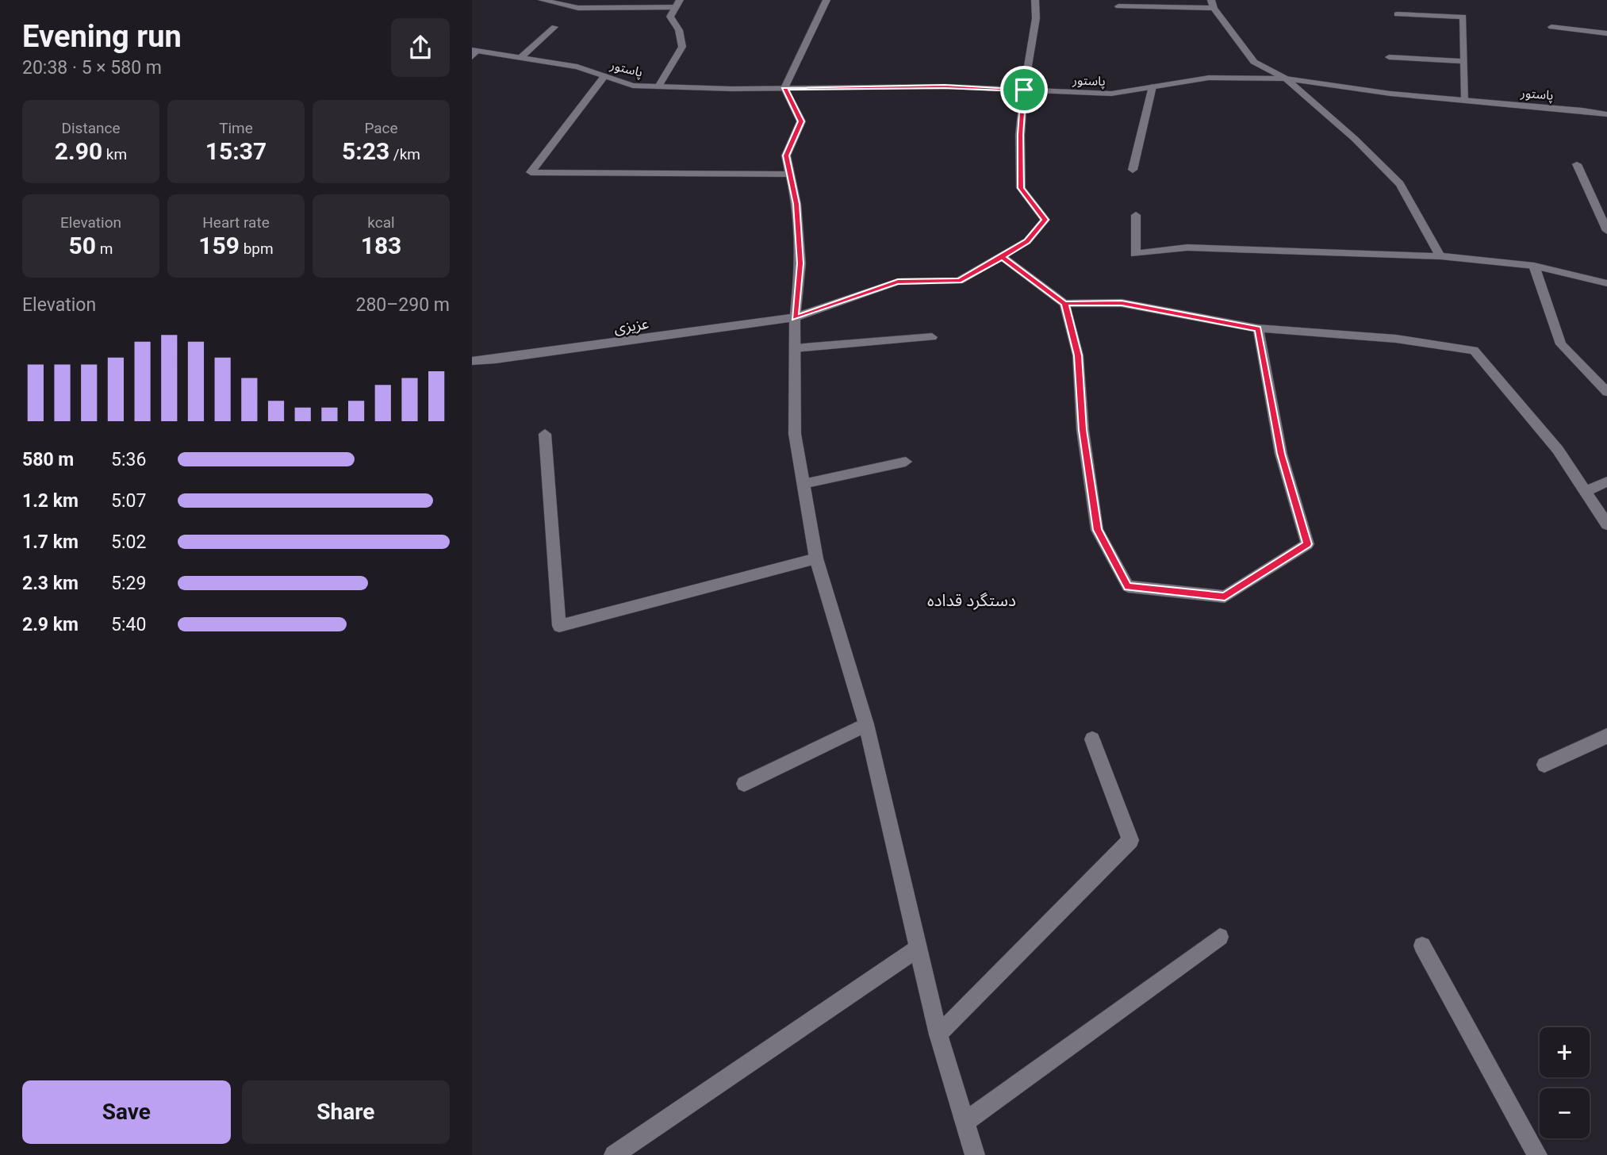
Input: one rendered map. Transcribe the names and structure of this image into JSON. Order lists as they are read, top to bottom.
{
  "streets": {
    "street": ["پاستور", "عزیزی"]
  },
  "crossings": [
    ["پاستور", "عزیزی"]
  ],
  "districts": ["دستگرد قداده"],
  "page": {
    "heading": ["Evening run", "20:38 · 5 × 580 m"],
    "stats": [
      ["Distance", "2.90 km"],
      ["Time", "15:37"],
      ["Pace", "5:23 /km"],
      ["Elevation", "50 m"],
      ["Heart rate", "159 bpm"],
      ["kcal", "183"]
    ],
    "chart": ["Elevation", "280–290 m"],
    "list": [
      {
        "name": "580 m",
        "note": "5:36"
      },
      {
        "name": "1.2 km",
        "note": "5:07"
      },
      {
        "name": "1.7 km",
        "note": "5:02"
      },
      {
        "name": "2.3 km",
        "note": "5:29"
      },
      {
        "name": "2.9 km",
        "note": "5:40"
      }
    ],
    "map_buttons": ["+", "−"],
    "buttons": ["Save", "Share"]
  }
}
